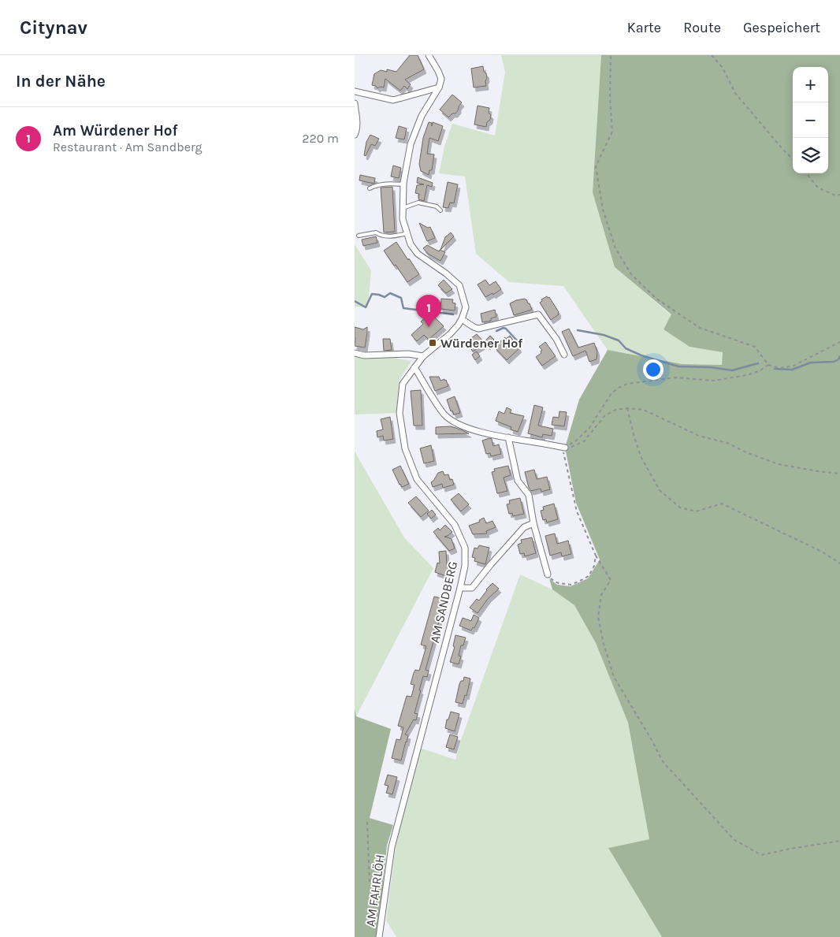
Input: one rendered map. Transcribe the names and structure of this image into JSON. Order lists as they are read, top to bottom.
{
  "streets": {
    "street": ["AM SANDBERG", "AM FAHRLÖH"]
  },
  "crossings": [
    ["AM SANDBERG", "AM FAHRLÖH"]
  ],
  "places": {
    "transit": ["Würdener Hof"]
  },
  "page": {
    "header": "Citynav",
    "nav": ["Karte", "Route", "Gespeichert"],
    "heading": "In der Nähe",
    "map_buttons": ["+", "−"],
    "list": [
      {
        "mark": "1",
        "name": "Am Würdener Hof",
        "note": "Restaurant · Am Sandberg",
        "value": "220 m"
      }
    ],
    "pins": "1"
  }
}
